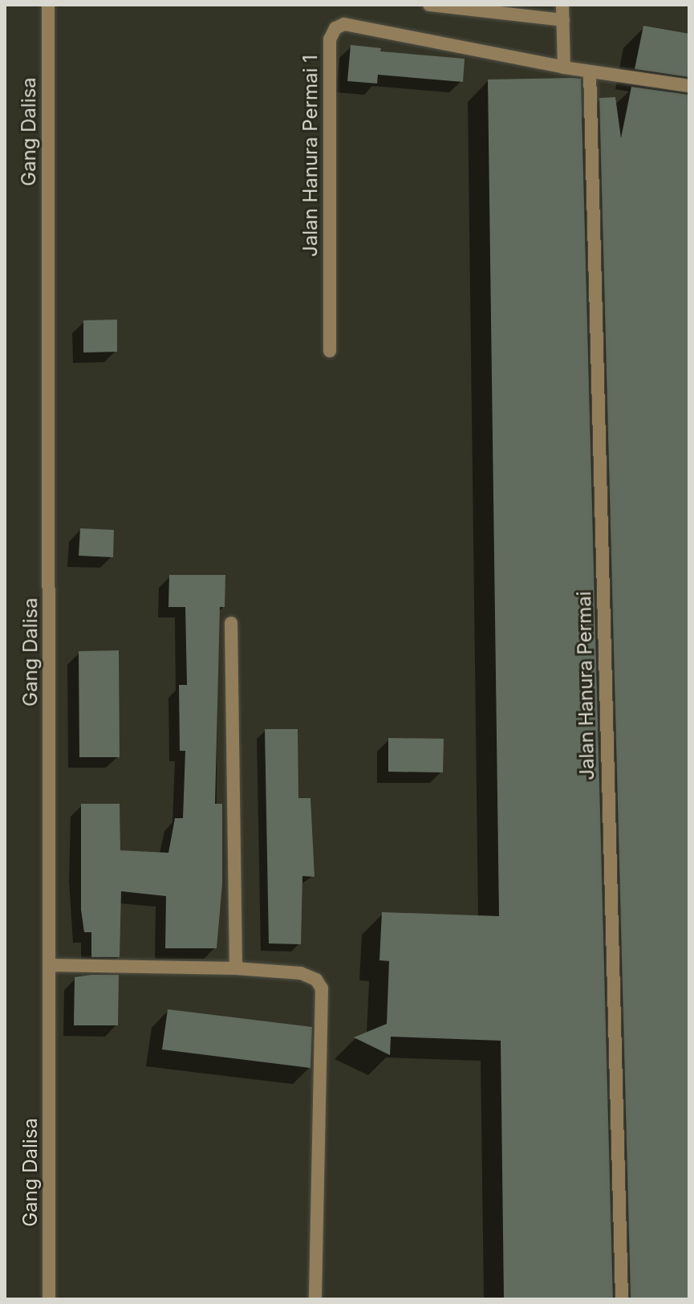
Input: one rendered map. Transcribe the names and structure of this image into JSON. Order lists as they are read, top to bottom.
{
  "streets": {
    "street": ["Gang Dalisa", "Jalan Hanura Permai 1", "Jalan Hanura Permai"]
  },
  "crossings": [
    ["Jalan Hanura Permai 1", "Jalan Hanura Permai"]
  ]
}
